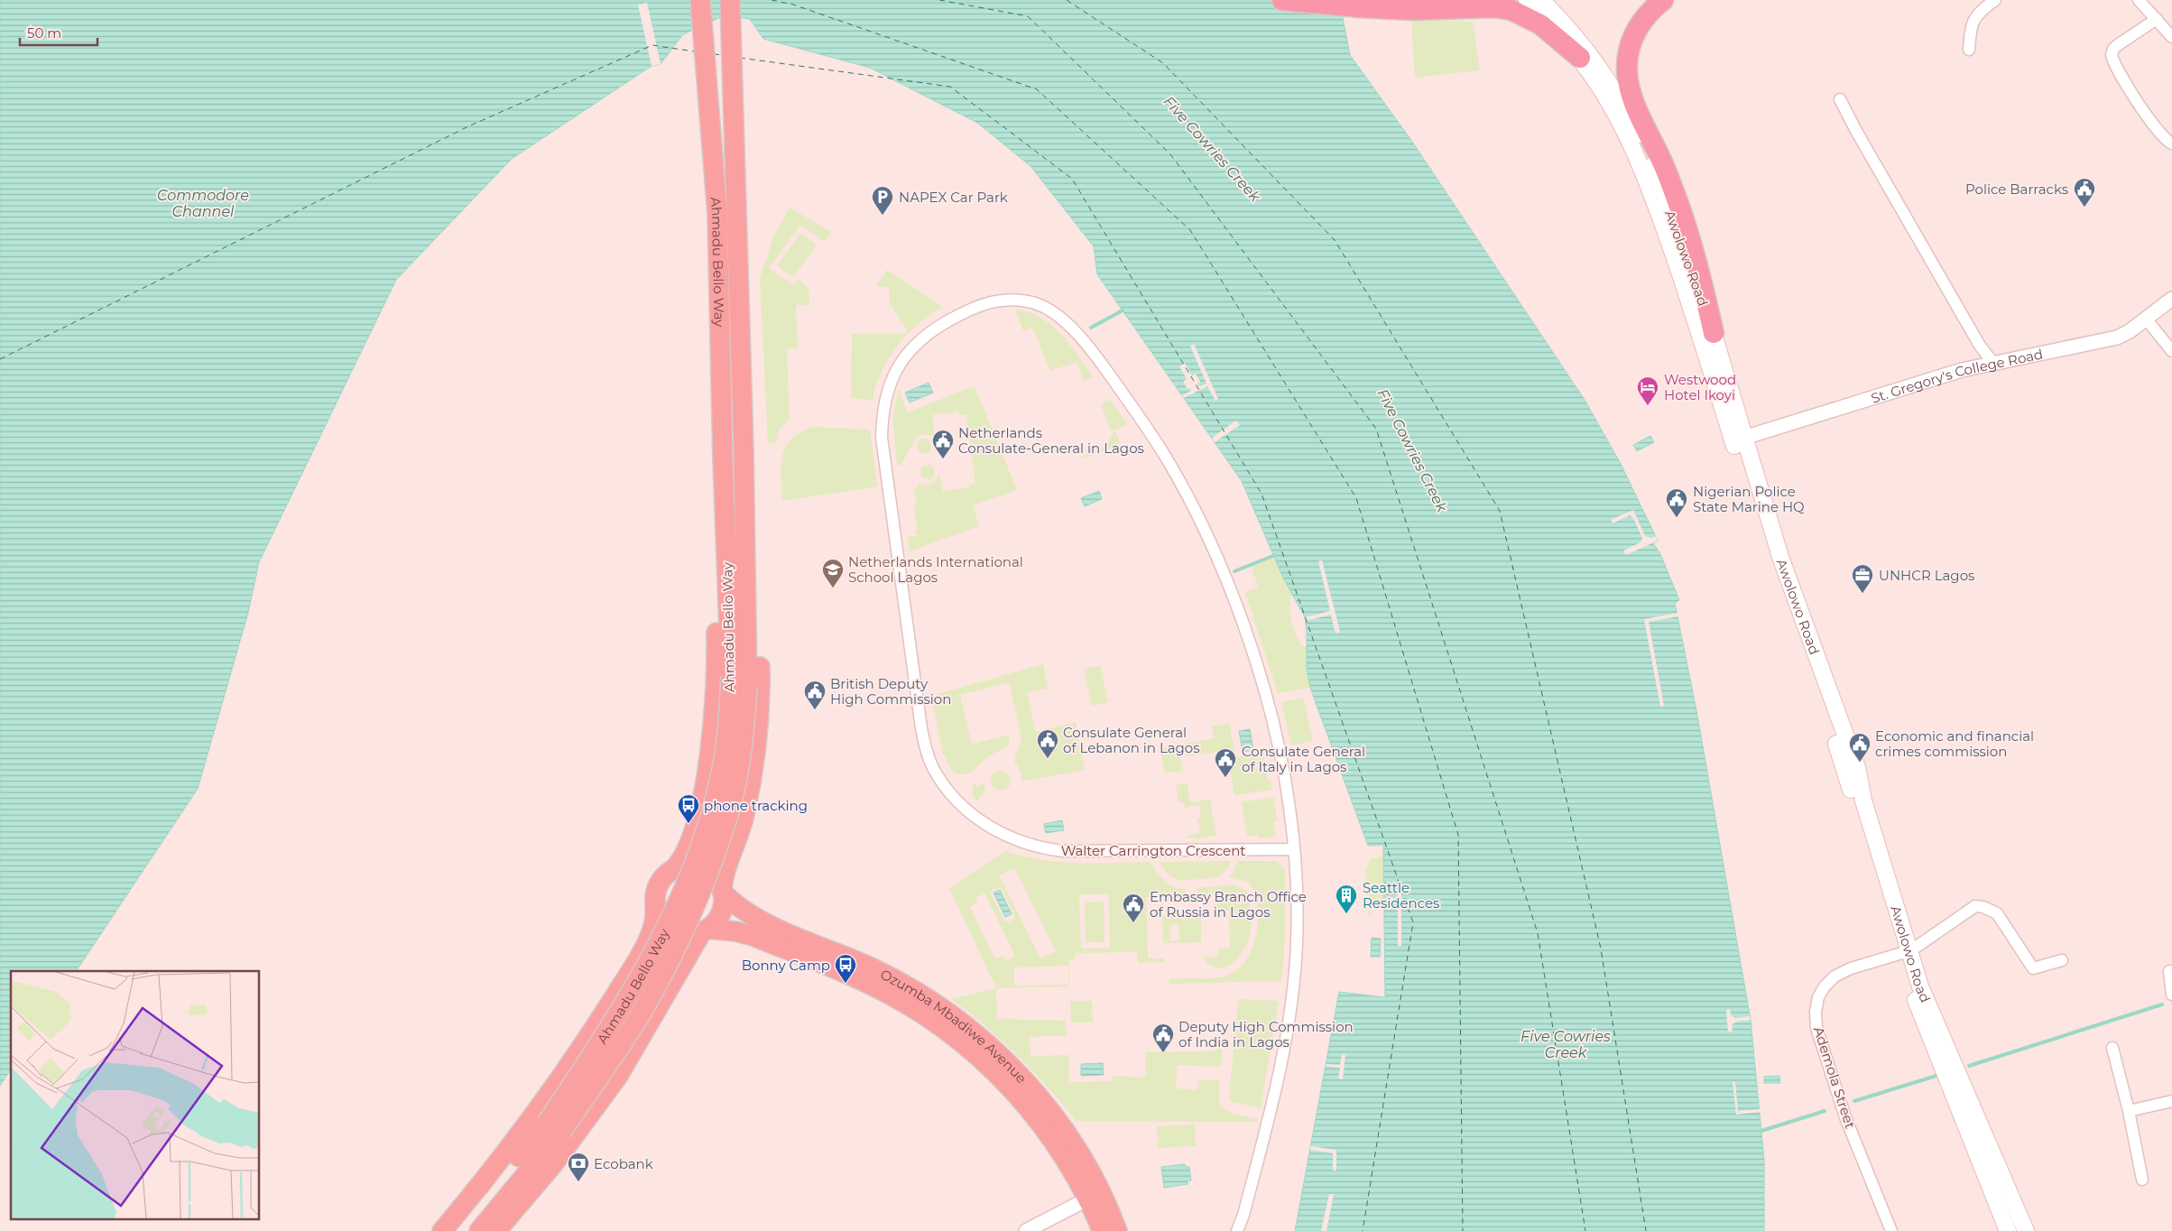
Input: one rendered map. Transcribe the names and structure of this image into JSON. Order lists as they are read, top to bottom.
{
  "streets": {
    "highway": ["Ahmadu Bello Way", "Ozumba Mbadiwe Avenue"],
    "main road": ["Awolowo Road"],
    "street": ["St. Gregory's College Road", "Walter Carrington Crescent", "Ademola Street"]
  },
  "crossings": [
    ["Awolowo Road", "St. Gregory's College Road"],
    ["Awolowo Road", "Ademola Street"]
  ],
  "water": ["Five Cowries Creek", "Commodore Channel"],
  "places": {
    "public building": [
      "Police Barracks",
      "Netherlands Consulate-General in Lagos",
      "Nigerian Police State Marine HQ",
      "British Deputy High Commission",
      "Consulate General of Lebanon in Lagos",
      "Economic and financial crimes commission",
      "Consulate General of Italy in Lagos",
      "Embassy Branch Office of Russia in Lagos",
      "Deputy High Commission of India in Lagos"
    ],
    "parking": ["NAPEX Car Park"],
    "hotel": ["Westwood Hotel Ikoyi"],
    "school or university": ["Netherlands International School Lagos"],
    "office": ["UNHCR Lagos"],
    "bus stop": ["phone tracking", "Bonny Camp"],
    "building": ["Seattle Residences"],
    "bank": ["Ecobank"]
  },
  "scale_bar": "50 m"
}
